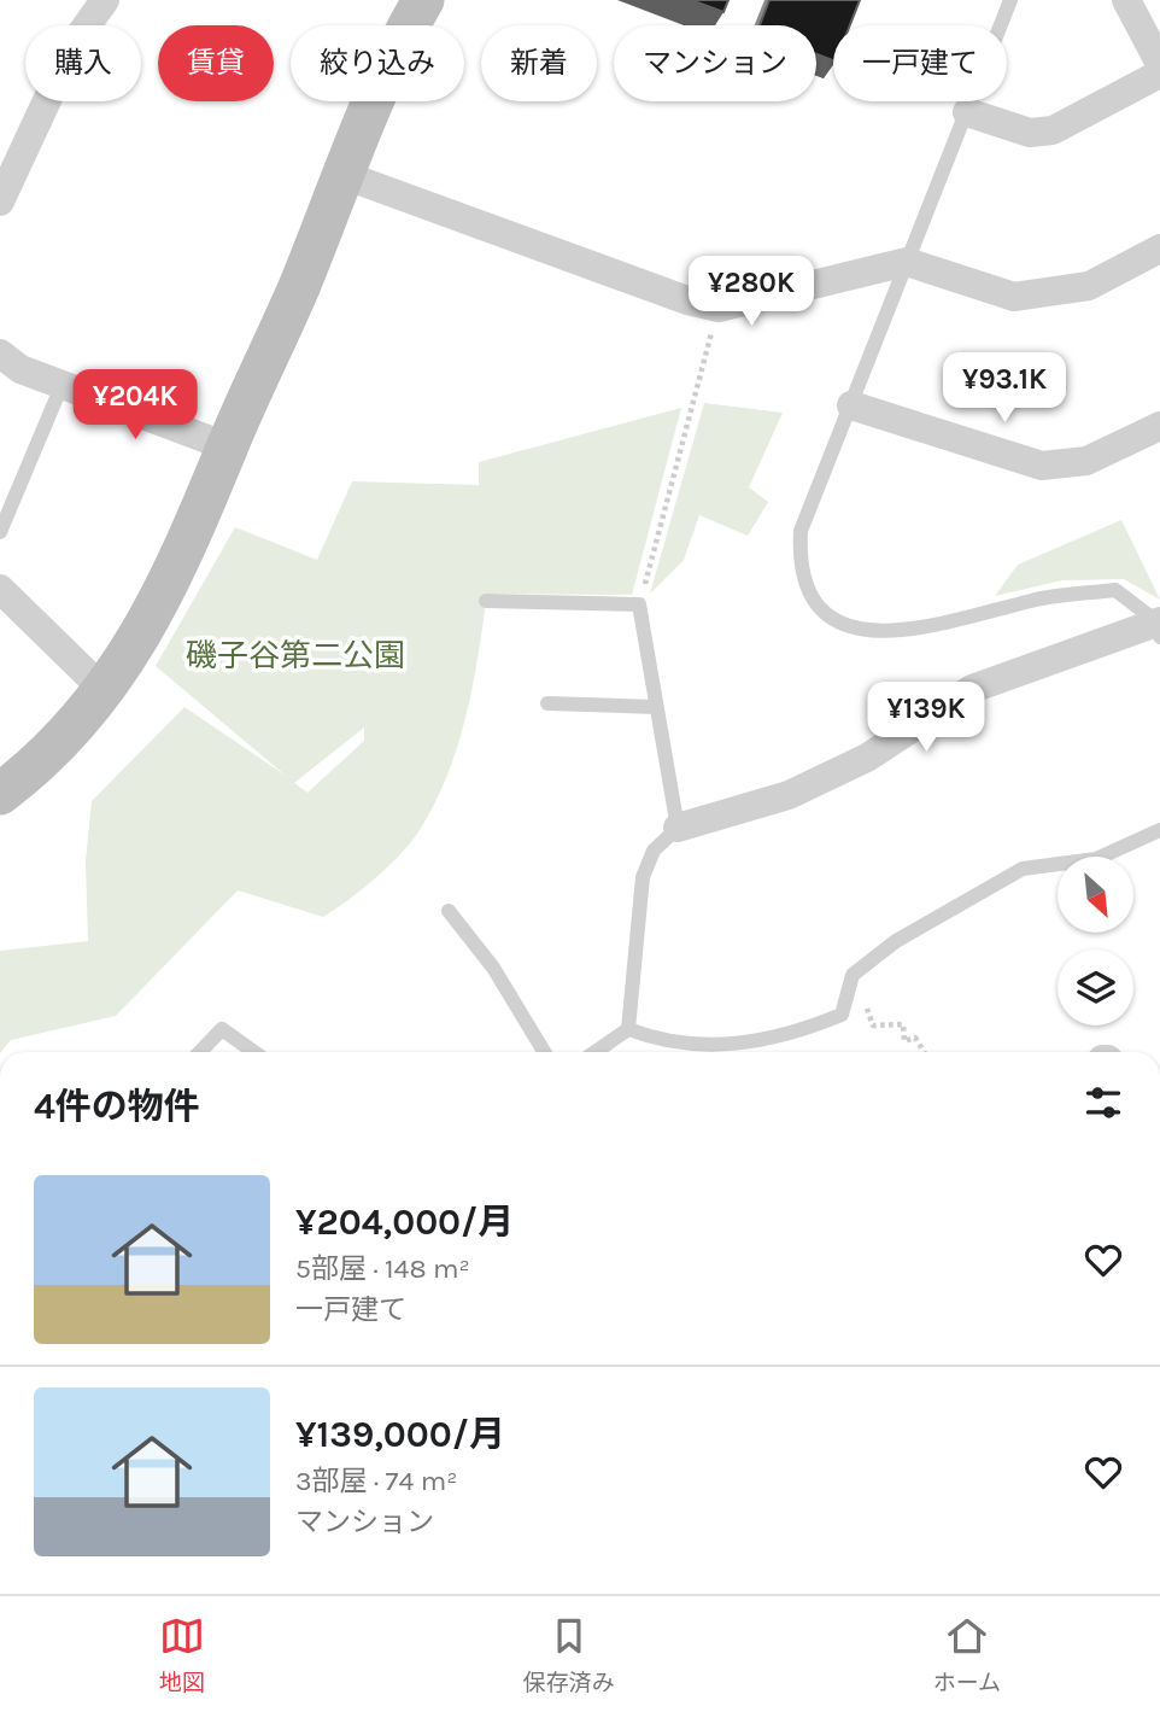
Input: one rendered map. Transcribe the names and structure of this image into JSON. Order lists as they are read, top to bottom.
{
  "parks": ["磯子谷第二公園"],
  "north": "bottom right",
  "page": {
    "chip": [
      "購入",
      "賃貸",
      "絞り込み",
      "新着",
      "マンション",
      "一戸建て"
    ],
    "price": [
      "¥280K",
      "¥93.1K",
      "¥204K",
      "¥139K"
    ],
    "heading": "4件の物件",
    "list": [
      {
        "name": "¥204,000/月",
        "note": "5部屋 · 148 m² · 一戸建て"
      },
      {
        "name": "¥139,000/月",
        "note": "3部屋 · 74 m² · マンション"
      }
    ],
    "tabs": ["地図", "保存済み", "ホーム"]
  }
}
